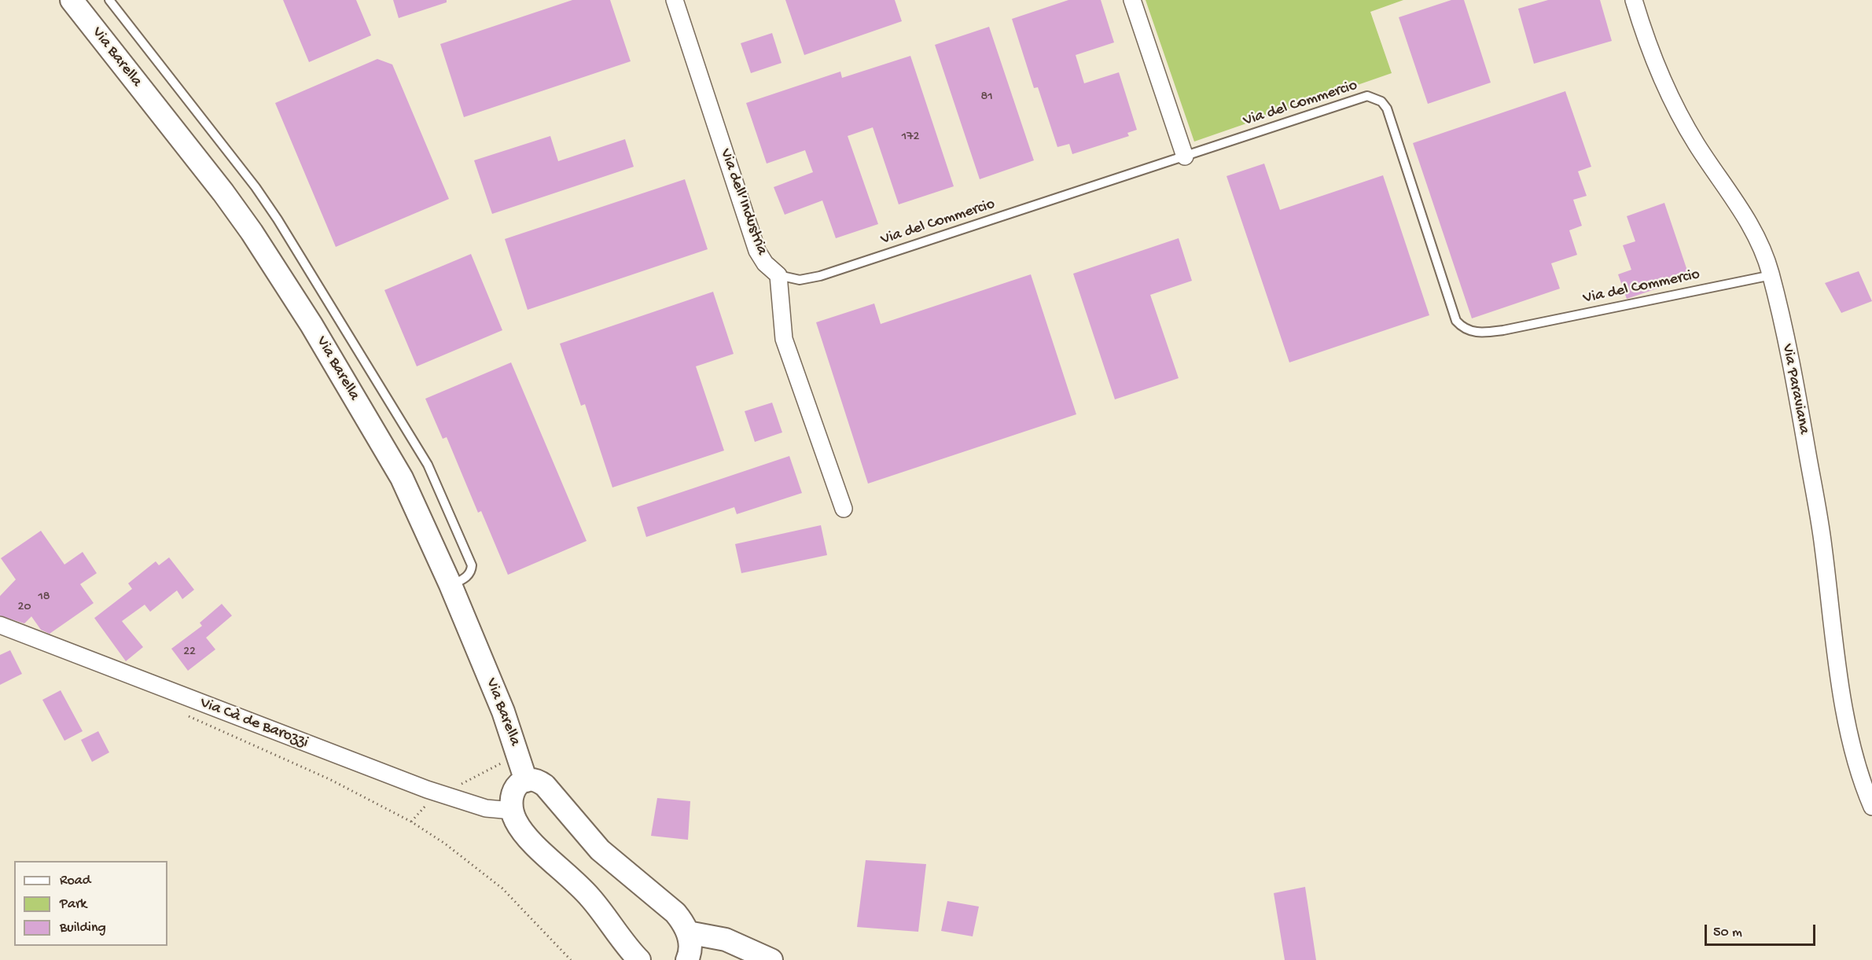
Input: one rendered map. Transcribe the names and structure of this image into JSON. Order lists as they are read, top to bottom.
{
  "streets": {
    "street": [
      "Via Barella",
      "Via dell’Industria",
      "Via Paraviana",
      "Via Cà de Barozzi"
    ],
    "lane": ["Via del Commercio"]
  },
  "crossings": [
    ["Via del Commercio", "Via dell’Industria"],
    ["Via del Commercio", "Via Paraviana"]
  ],
  "house_numbers": [
    "81",
    "172",
    "18",
    "20",
    "22"
  ],
  "legend": ["Road", "Park", "Building"],
  "scale_bar": "50 m"
}
